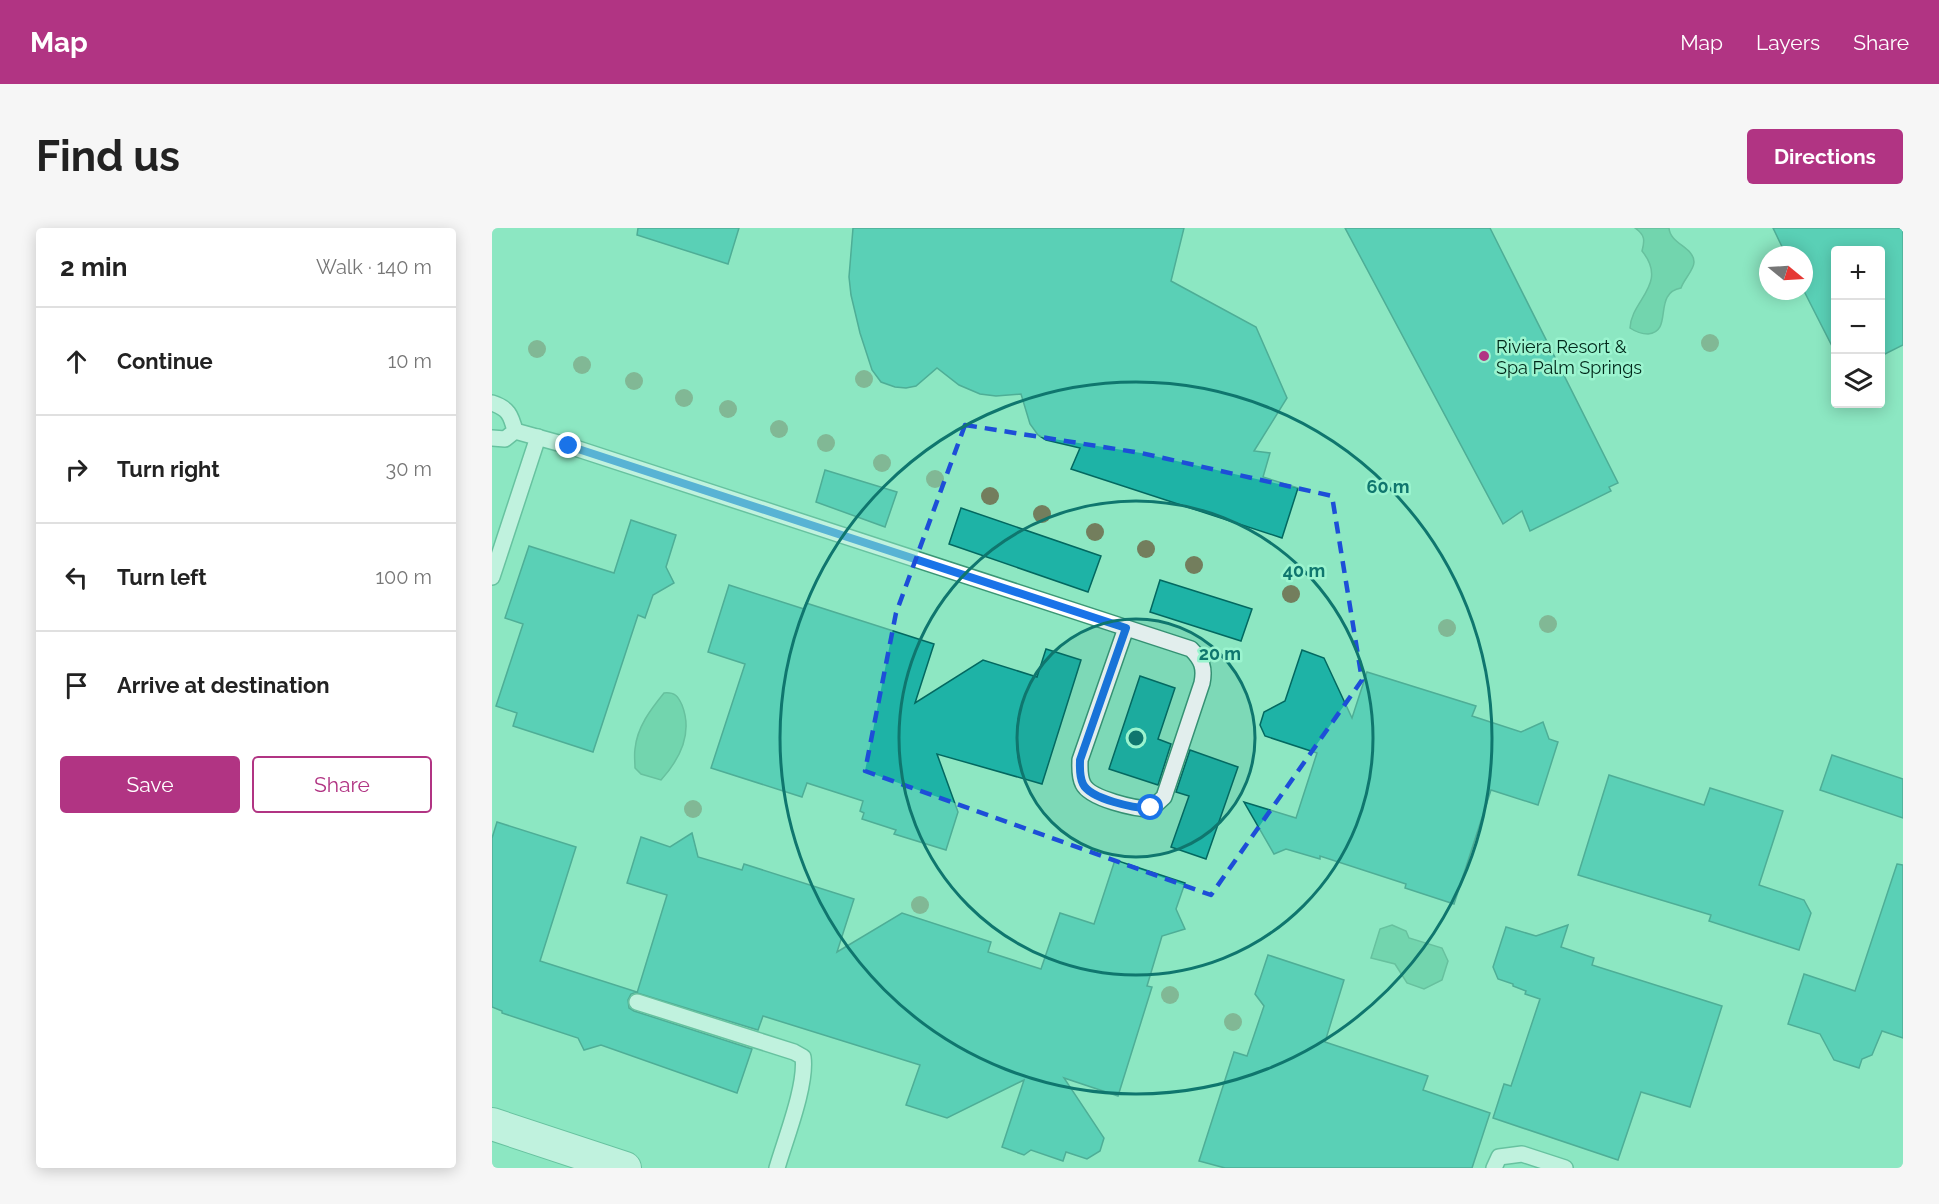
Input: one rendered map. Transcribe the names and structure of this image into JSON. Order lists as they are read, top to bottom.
{
  "places": ["Riviera Resort & Spa Palm Springs"],
  "north": "right",
  "page": {
    "header": "Map",
    "nav": ["Map", "Layers", "Share"],
    "buttons": [
      "Directions",
      ["Save", "Share"]
    ],
    "title": "Find us",
    "heading": ["2 min", "Walk · 140 m"],
    "map_buttons": ["+", "−"],
    "list": [
      ["Continue", "10 m"],
      ["Turn right", "30 m"],
      ["Turn left", "100 m"],
      "Arrive at destination"
    ]
  },
  "rings": ["60 m", "40 m", "20 m"]
}
